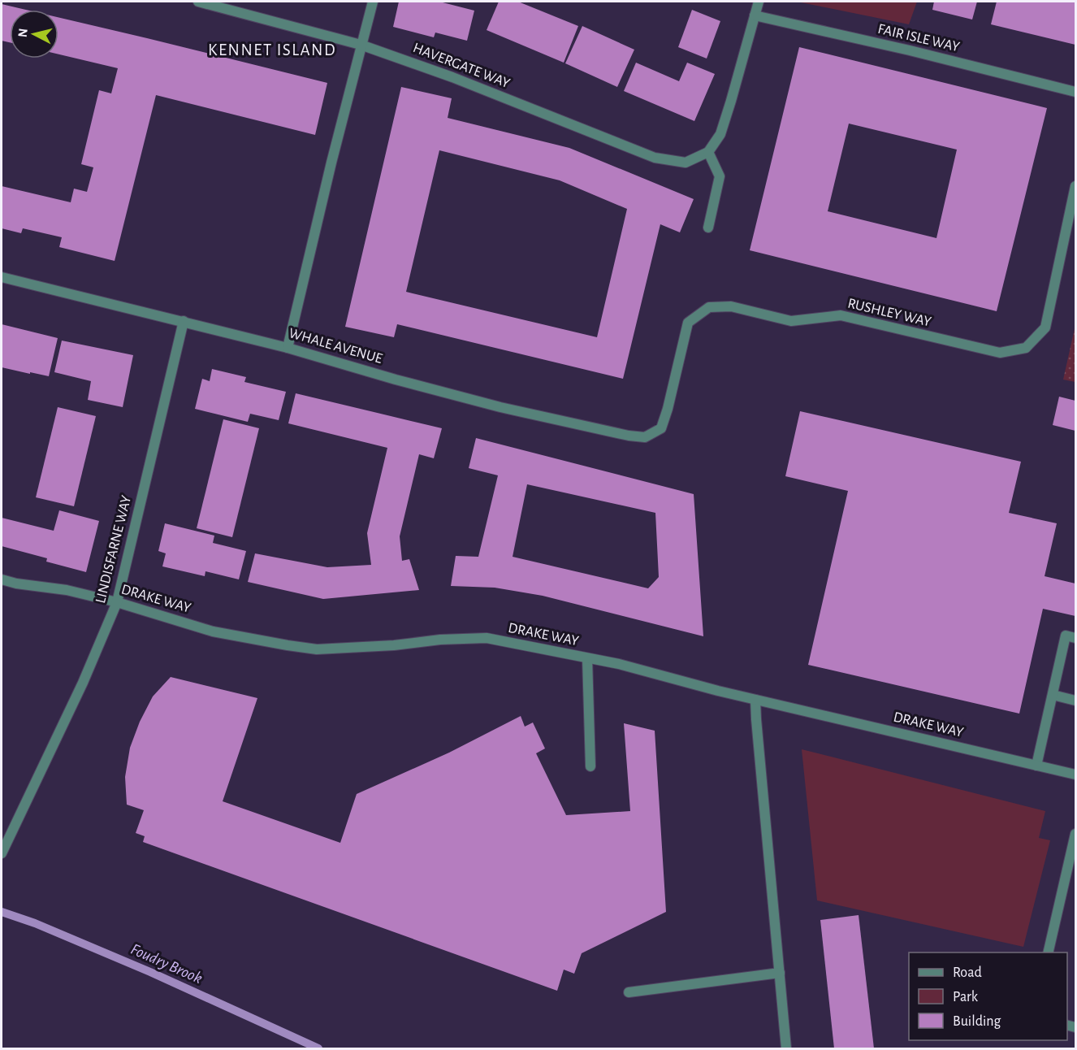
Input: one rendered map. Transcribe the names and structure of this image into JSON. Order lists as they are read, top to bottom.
{
  "streets": {
    "street": [
      "FAIR ISLE WAY",
      "HAVERGATE WAY",
      "RUSHLEY WAY",
      "WHALE AVENUE",
      "LINDISFARNE WAY",
      "DRAKE WAY"
    ]
  },
  "crossings": [
    ["RUSHLEY WAY", "WHALE AVENUE"],
    ["WHALE AVENUE", "LINDISFARNE WAY"],
    ["LINDISFARNE WAY", "DRAKE WAY"]
  ],
  "districts": ["KENNET ISLAND"],
  "water": ["Foudry Brook"],
  "legend": ["Road", "Park", "Building"],
  "north": "left"
}
